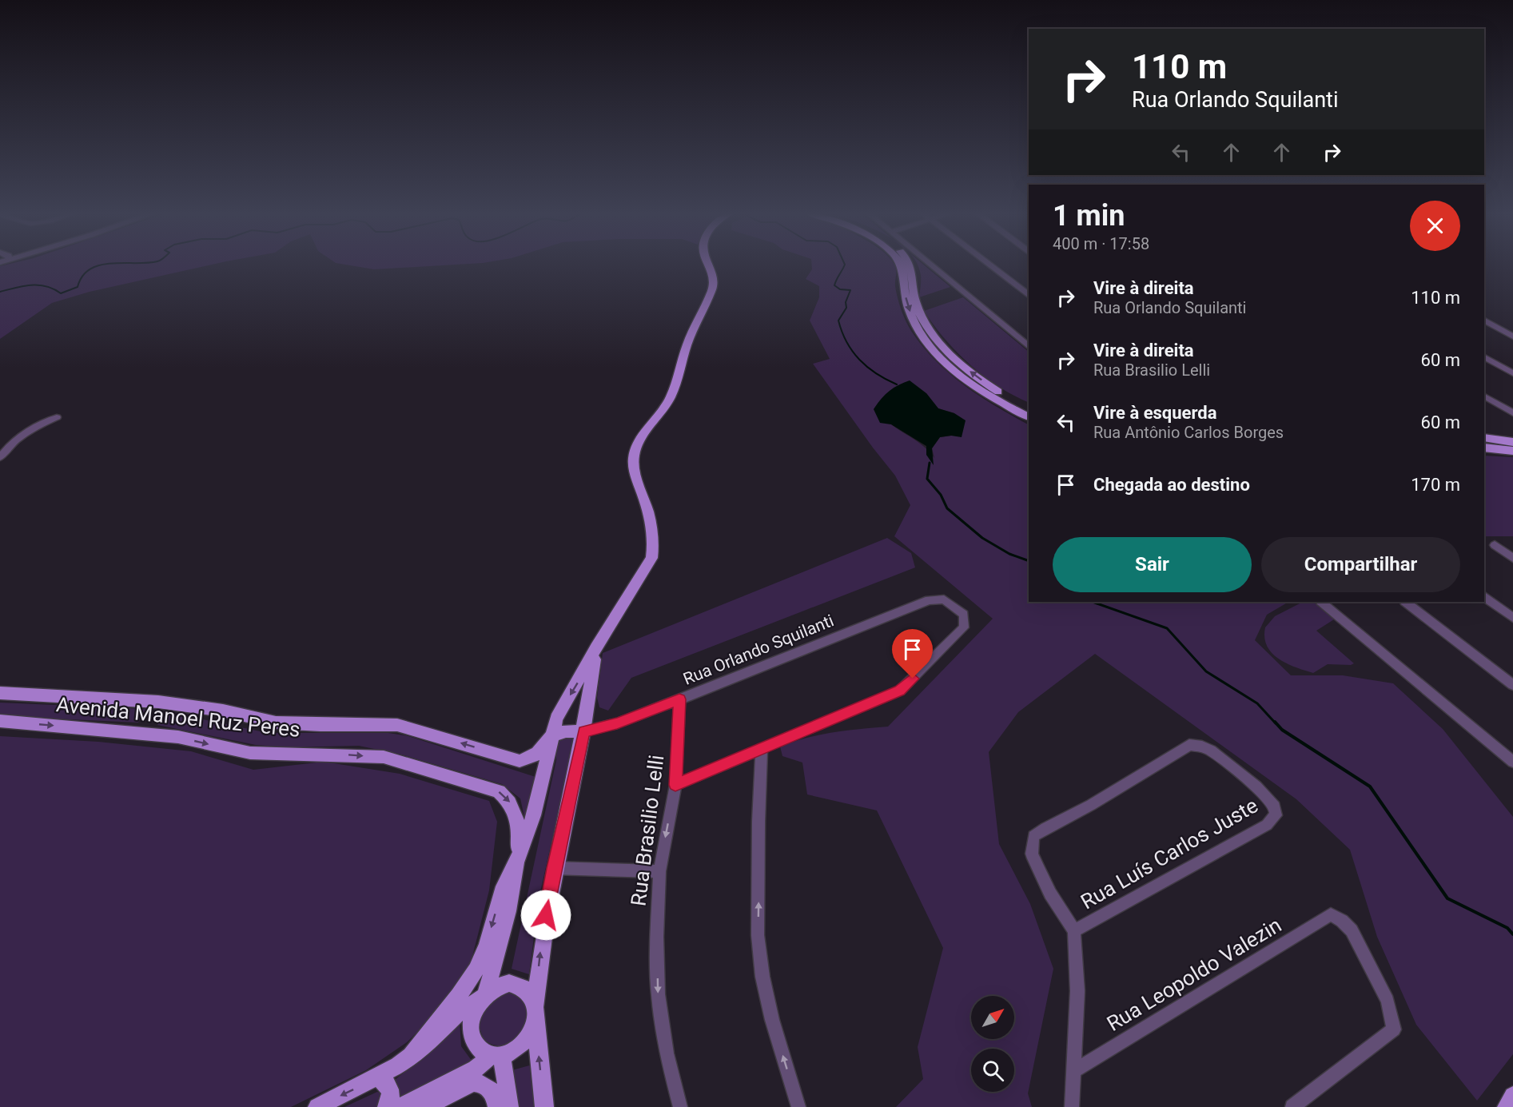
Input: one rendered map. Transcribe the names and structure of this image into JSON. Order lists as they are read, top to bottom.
{
  "streets": {
    "main road": ["Avenida Manoel Ruz Peres"],
    "street": [
      "Rua Orlando Squilanti",
      "Rua Brasilio Lelli",
      "Rua Luís Carlos Juste",
      "Rua Leopoldo Valezin"
    ]
  },
  "crossings": [
    ["Rua Orlando Squilanti", "Rua Brasilio Lelli"]
  ],
  "one_way": ["Rua Brasilio Lelli"],
  "north": "top right",
  "page": {
    "turn": ["110 m", "Rua Orlando Squilanti"],
    "heading": ["1 min", "400 m · 17:58"],
    "list": [
      {
        "name": "Vire à direita",
        "note": "Rua Orlando Squilanti",
        "value": "110 m"
      },
      {
        "name": "Vire à direita",
        "note": "Rua Brasilio Lelli",
        "value": "60 m"
      },
      {
        "name": "Vire à esquerda",
        "note": "Rua Antônio Carlos Borges",
        "value": "60 m"
      },
      {
        "name": "Chegada ao destino",
        "value": "170 m"
      }
    ],
    "buttons": ["Sair", "Compartilhar"]
  }
}
